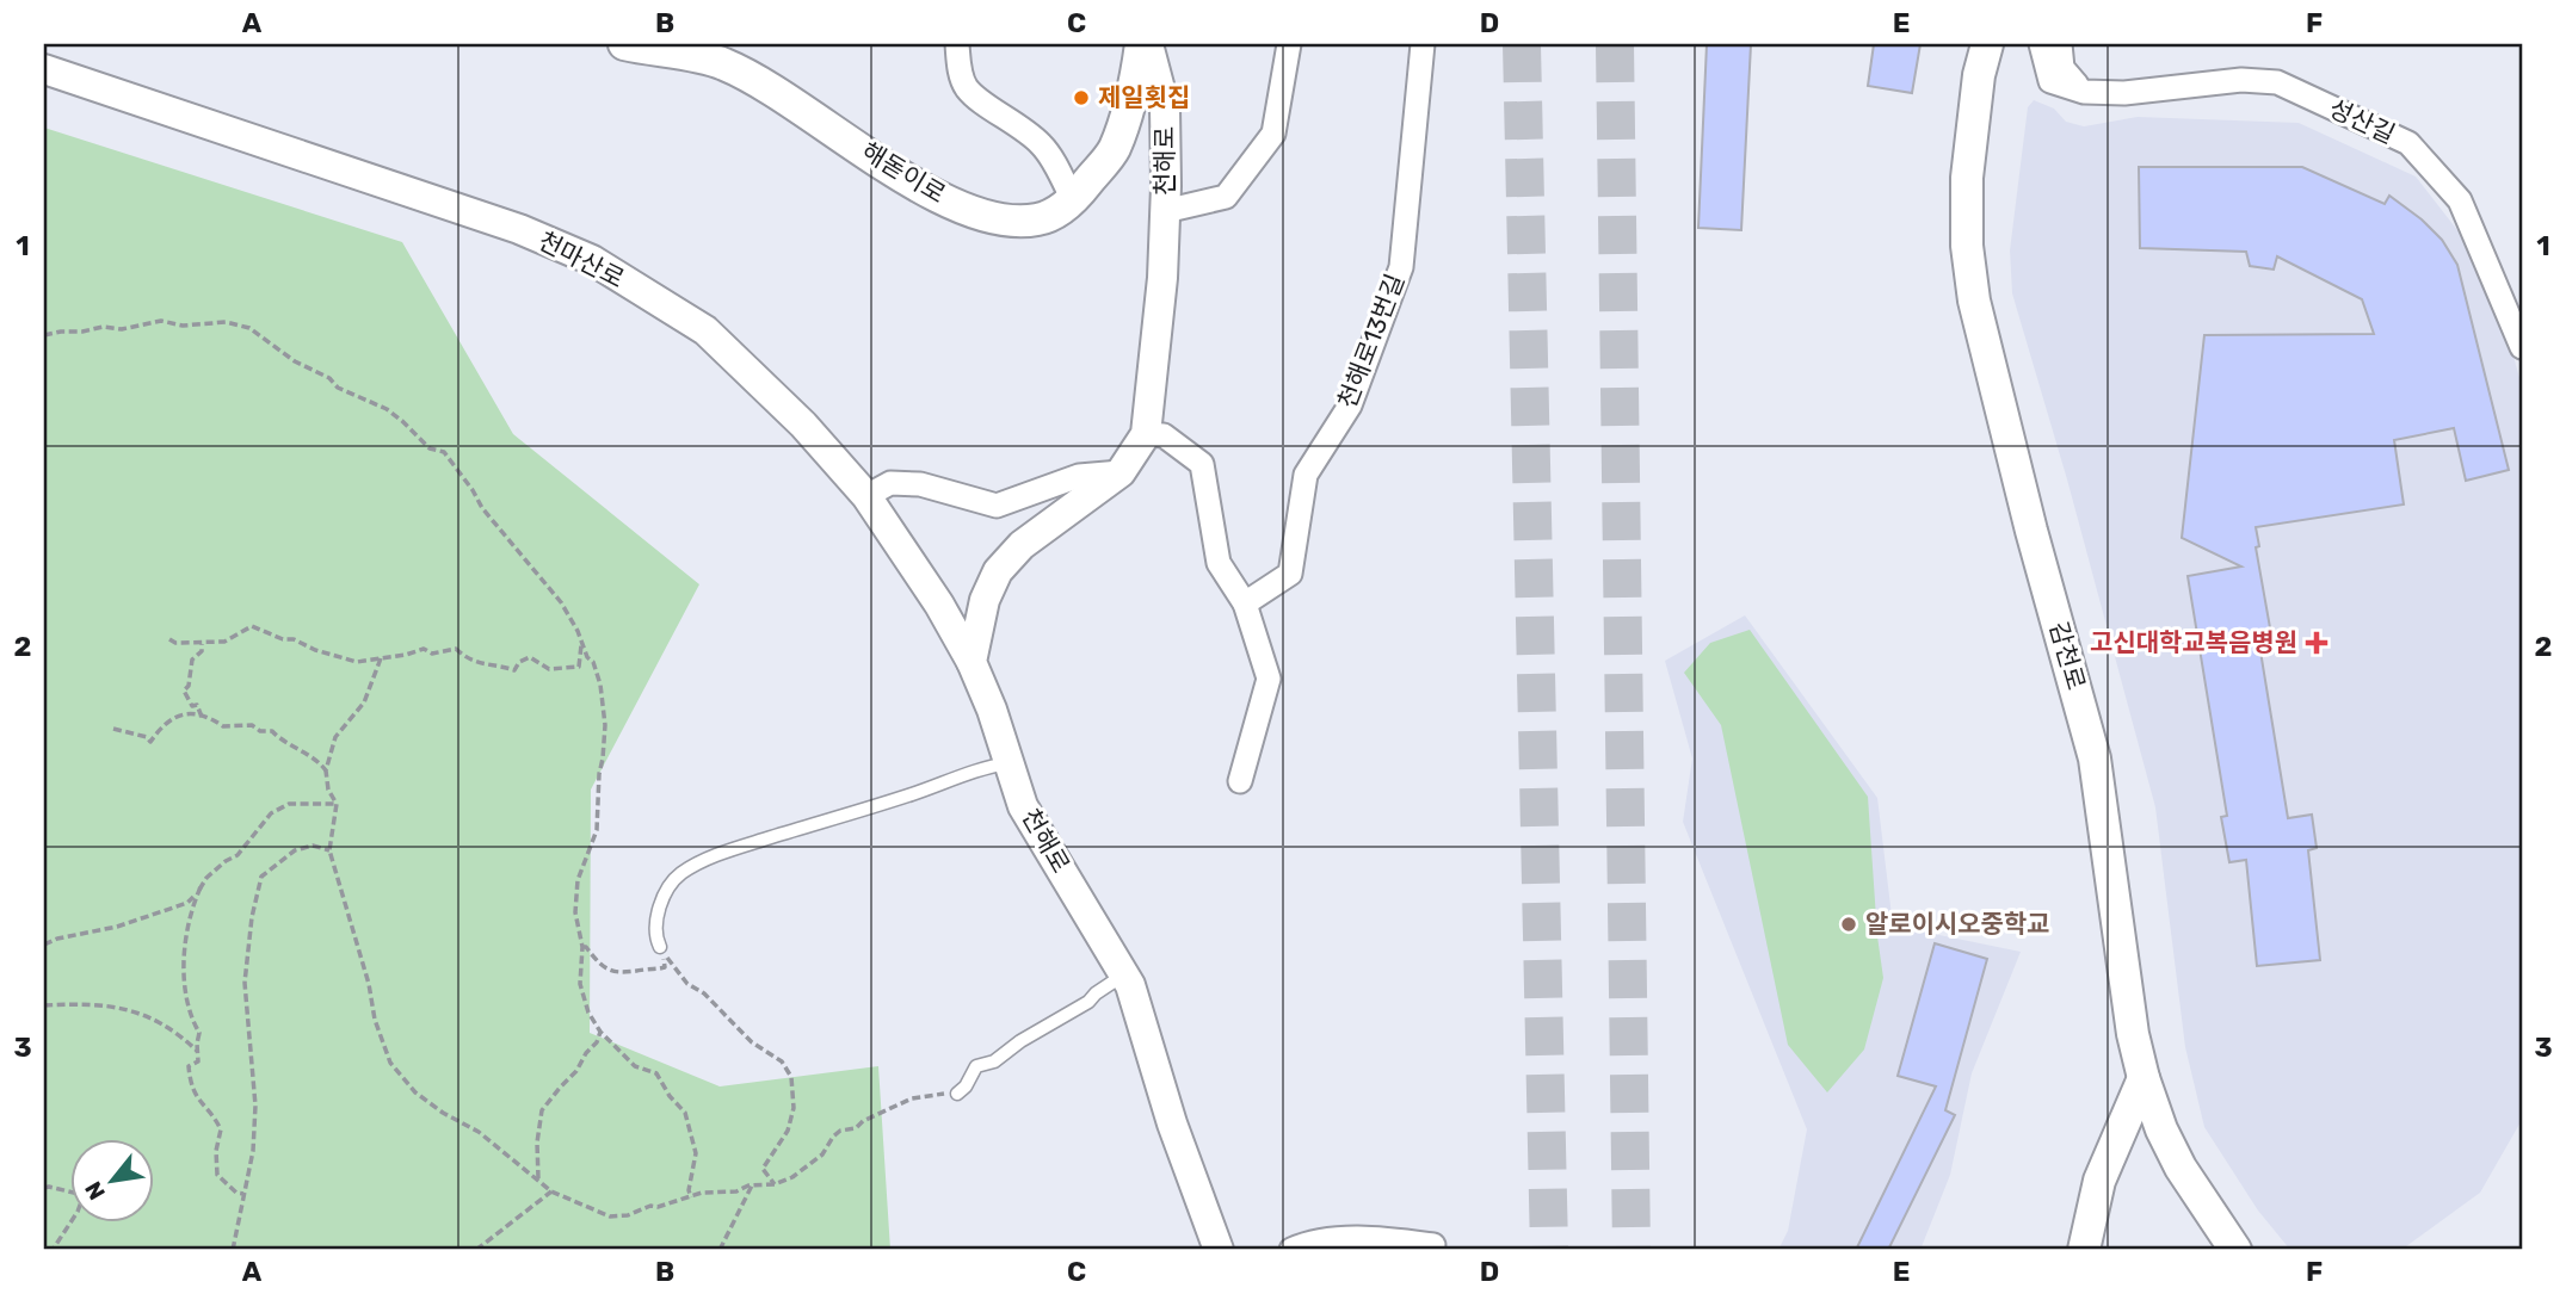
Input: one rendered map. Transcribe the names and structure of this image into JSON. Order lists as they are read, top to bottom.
{
  "streets": {
    "main road": ["해돋이로", "감천로"],
    "street": [
      "성산길",
      "천해로",
      "천마산로",
      "천해로13번길"
    ]
  },
  "crossings": [
    ["천해로", "천마산로"]
  ],
  "places": {
    "other": ["제일횟집", "알로이시오중학교"],
    "health": ["고신대학교복음병원"]
  },
  "north": "bottom left",
  "grid": {
    "columns": [
      "A",
      "B",
      "C",
      "D",
      "E",
      "F"
    ],
    "rows": ["1", "2", "3"]
  }
}
